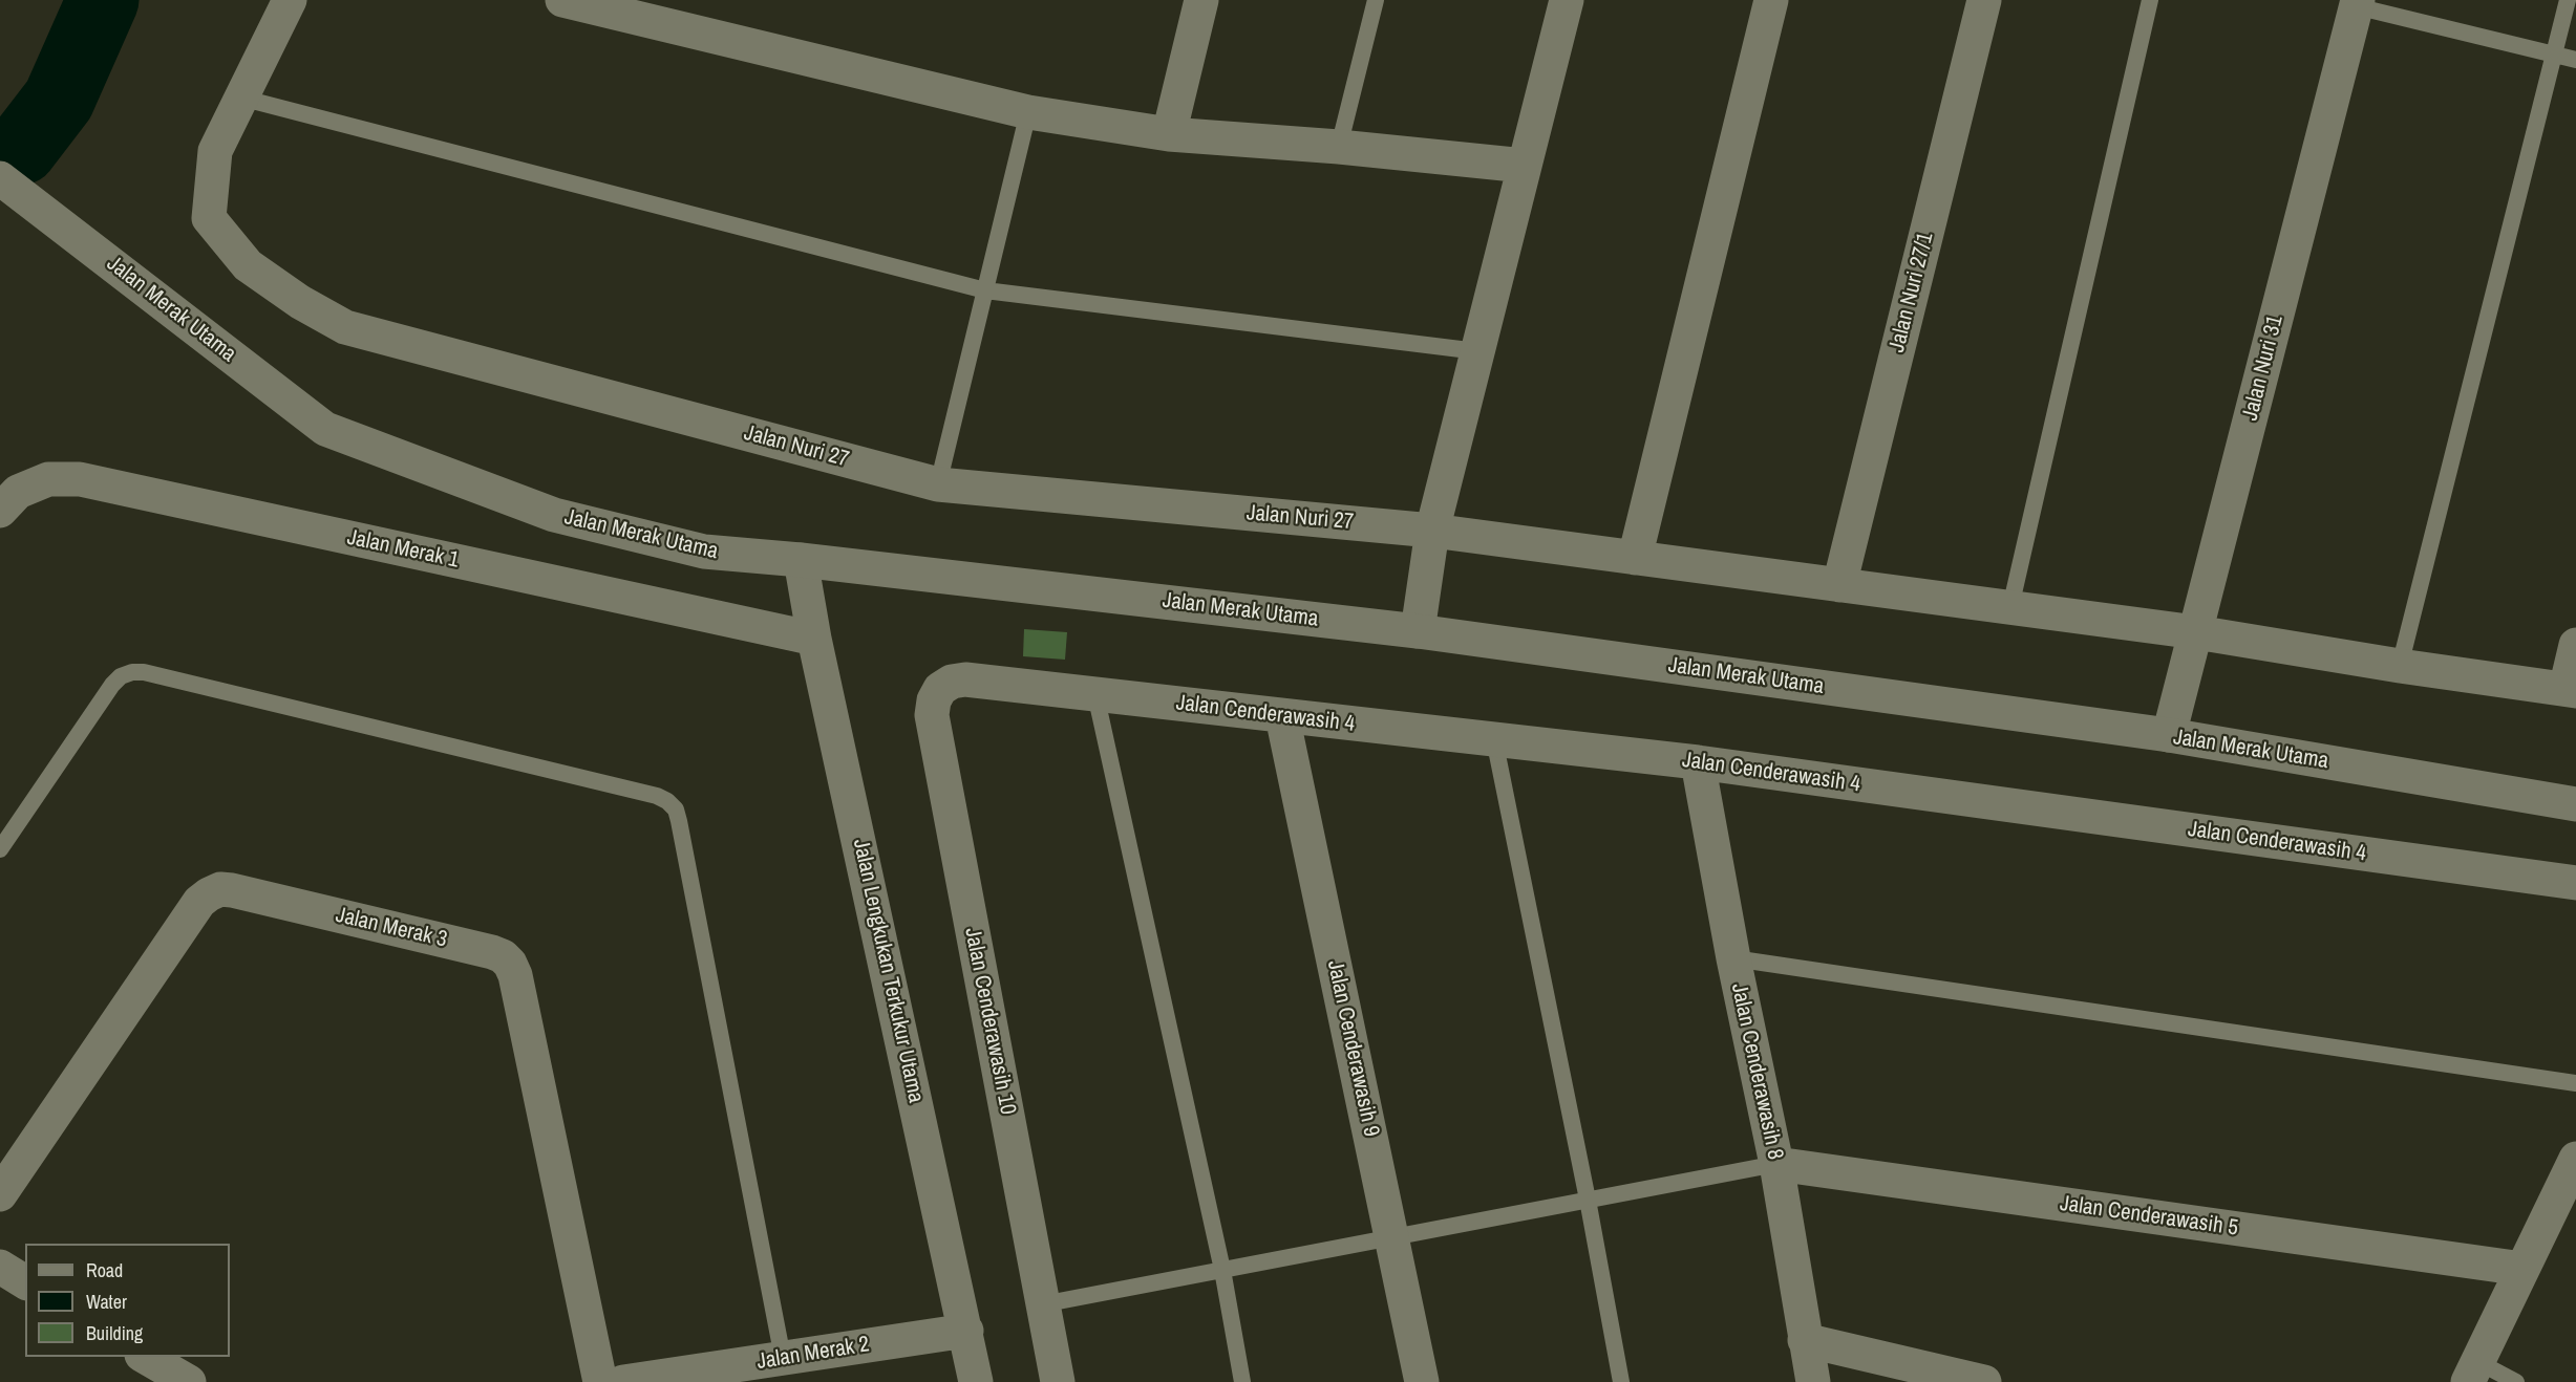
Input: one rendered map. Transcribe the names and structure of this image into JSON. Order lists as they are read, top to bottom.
{
  "streets": {
    "street": [
      "Jalan Nuri 27/1",
      "Jalan Merak Utama",
      "Jalan Nuri 31",
      "Jalan Nuri 27",
      "Jalan Merak 1",
      "Jalan Cenderawasih 4",
      "Jalan Merak 3",
      "Jalan Lengkukan Terkukur Utama",
      "Jalan Cenderawasih 10",
      "Jalan Cenderawasih 9",
      "Jalan Cenderawasih 8",
      "Jalan Cenderawasih 5",
      "Jalan Merak 2"
    ]
  },
  "crossings": [
    ["Jalan Nuri 27/1", "Jalan Nuri 27"],
    ["Jalan Merak Utama", "Jalan Nuri 31"],
    ["Jalan Merak Utama", "Jalan Lengkukan Terkukur Utama"],
    ["Jalan Nuri 31", "Jalan Nuri 27"],
    ["Jalan Merak 1", "Jalan Lengkukan Terkukur Utama"],
    ["Jalan Cenderawasih 4", "Jalan Cenderawasih 10"],
    ["Jalan Cenderawasih 4", "Jalan Cenderawasih 9"],
    ["Jalan Cenderawasih 4", "Jalan Cenderawasih 8"],
    ["Jalan Lengkukan Terkukur Utama", "Jalan Merak 2"],
    ["Jalan Cenderawasih 8", "Jalan Cenderawasih 5"]
  ],
  "legend": ["Road", "Water", "Building"]
}
